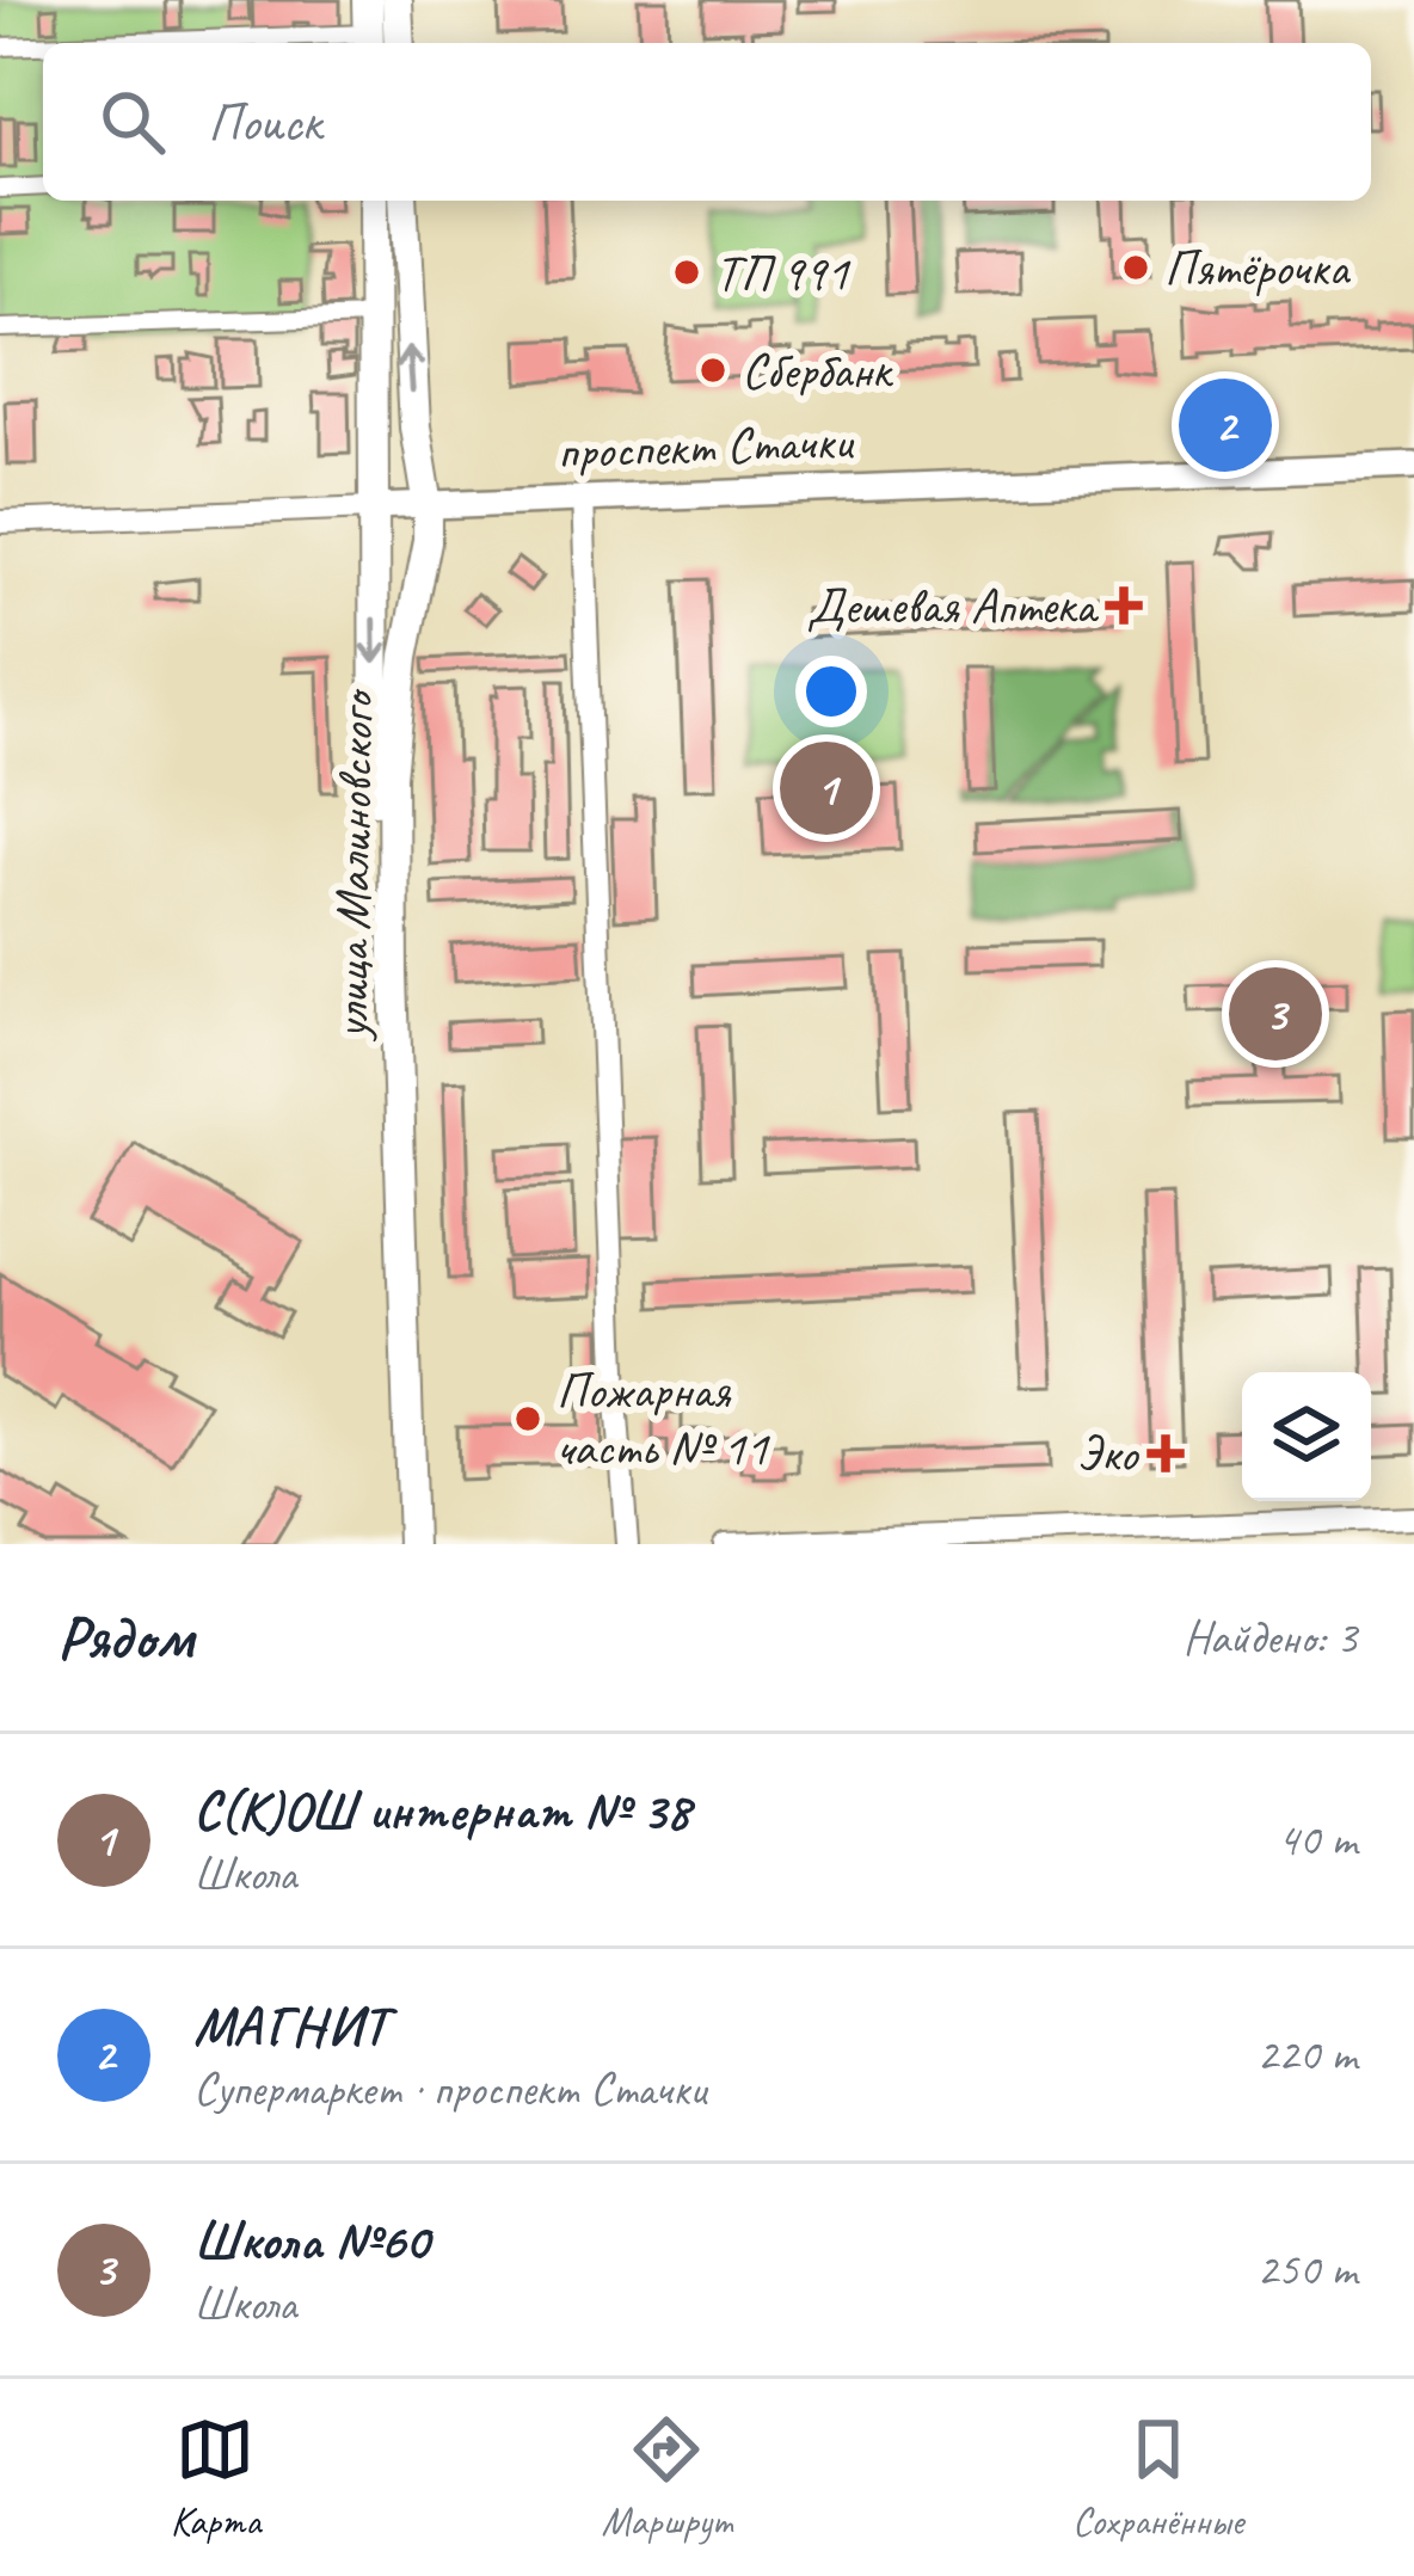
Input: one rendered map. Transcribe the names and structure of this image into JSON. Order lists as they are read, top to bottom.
{
  "streets": {
    "highway": ["улица Малиновского"],
    "main road": ["проспект Стачки"]
  },
  "crossings": [
    ["проспект Стачки", "улица Малиновского"]
  ],
  "places": {
    "other": [
      "Пятёрочка",
      "ТП 991",
      "Сбербанк",
      "Пожарная часть № 11"
    ],
    "health": ["Дешевая Аптека", "Эко"]
  },
  "page": {
    "search": "Поиск",
    "pins": ["2", "1", "3"],
    "heading": ["Рядом", "Найдено: 3"],
    "list": [
      {
        "mark": "1",
        "name": "С(К)ОШ интернат № 38",
        "note": "Школа",
        "value": "40 m"
      },
      {
        "mark": "2",
        "name": "МАГНИТ",
        "note": "Супермаркет · проспект Стачки",
        "value": "220 m"
      },
      {
        "mark": "3",
        "name": "Школа №60",
        "note": "Школа",
        "value": "250 m"
      }
    ],
    "nav": ["Карта", "Маршрут", "Сохранённые"]
  }
}
